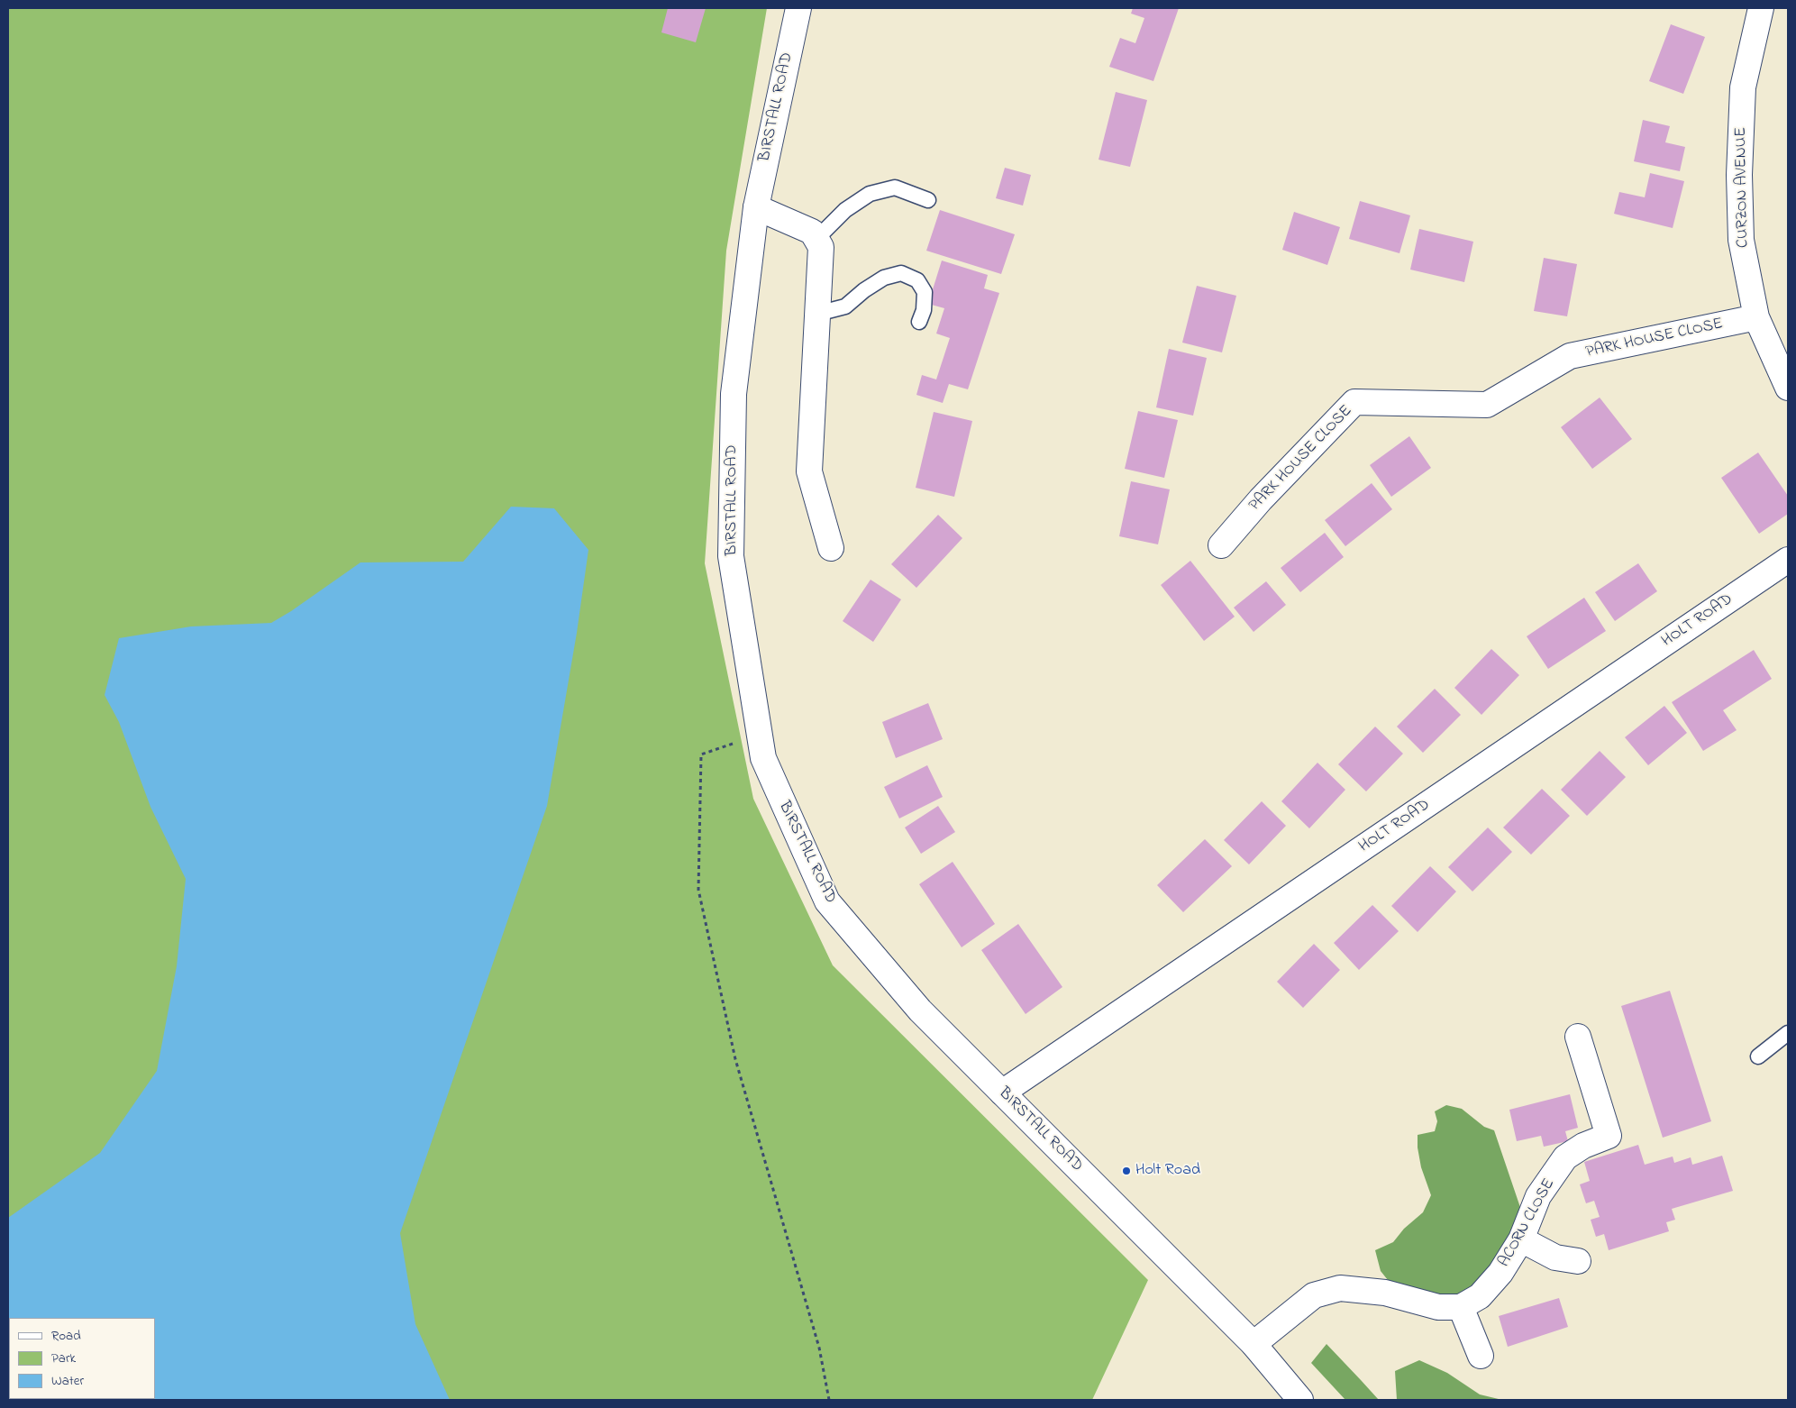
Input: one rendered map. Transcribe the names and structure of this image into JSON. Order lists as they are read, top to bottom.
{
  "streets": {
    "street": [
      "BIRSTALL ROAD",
      "CURZON AVENUE",
      "PARK HOUSE CLOSE",
      "HOLT ROAD",
      "ACORN CLOSE"
    ]
  },
  "crossings": [
    ["BIRSTALL ROAD", "HOLT ROAD"],
    ["CURZON AVENUE", "PARK HOUSE CLOSE"]
  ],
  "places": ["Holt Road"],
  "legend": ["Road", "Park", "Water"]
}
